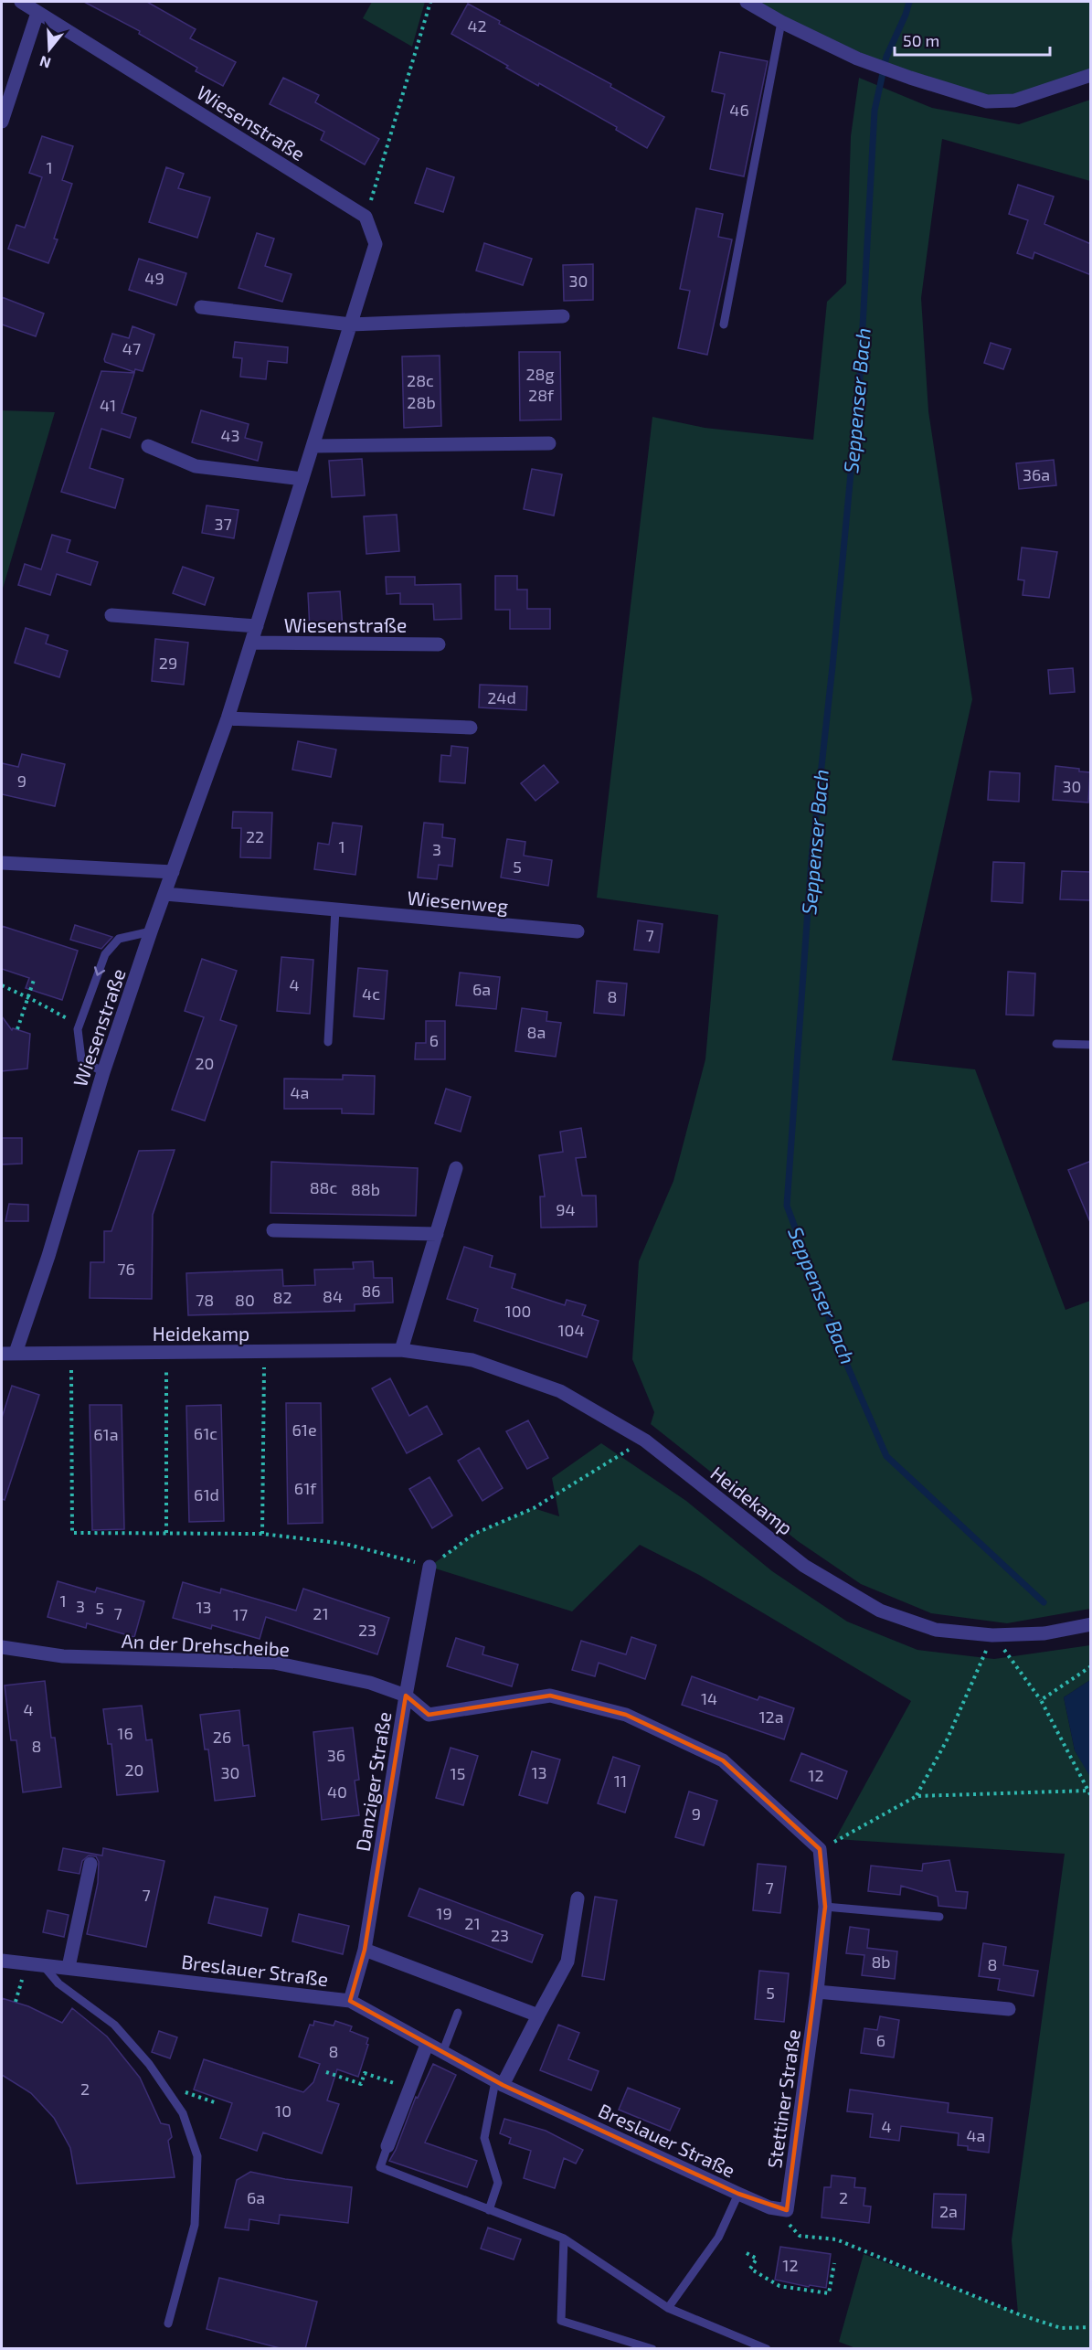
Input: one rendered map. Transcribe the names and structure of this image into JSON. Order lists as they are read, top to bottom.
{
  "streets": {
    "street": [
      "Wiesenstraße",
      "Wiesenweg",
      "Heidekamp",
      "An der Drehscheibe",
      "Danziger Straße",
      "Breslauer Straße",
      "Stettiner Straße"
    ]
  },
  "crossings": [
    ["Wiesenstraße", "Wiesenweg"],
    ["Wiesenstraße", "Heidekamp"],
    ["An der Drehscheibe", "Danziger Straße"],
    ["Danziger Straße", "Breslauer Straße"],
    ["Breslauer Straße", "Stettiner Straße"]
  ],
  "water": ["Seppenser Bach"],
  "house_numbers": [
    "42",
    "46",
    "1",
    "49",
    "30",
    "47",
    "28g",
    "28c",
    "28f",
    "28b",
    "41",
    "43",
    "36a",
    "37",
    "29",
    "24d",
    "9",
    "30",
    "22",
    "1",
    "3",
    "5",
    "7",
    "4",
    "6a",
    "4c",
    "8",
    "8a",
    "6",
    "20",
    "4a",
    "88c",
    "88b",
    "94",
    "76",
    "86",
    "84",
    "82",
    "78",
    "80",
    "100",
    "104",
    "61e",
    "61c",
    "61a",
    "61f",
    "61d",
    "1",
    "3",
    "13",
    "5",
    "7",
    "21",
    "17",
    "23",
    "14",
    "4",
    "12a",
    "16",
    "26",
    "8",
    "36",
    "20",
    "30",
    "13",
    "15",
    "12",
    "11",
    "40",
    "9",
    "7",
    "7",
    "19",
    "21",
    "23",
    "8b",
    "8",
    "5",
    "6",
    "8",
    "2",
    "10",
    "4",
    "4a",
    "6a",
    "2",
    "2a",
    "12"
  ],
  "scale_bar": "50 m",
  "north": "bottom"
}
